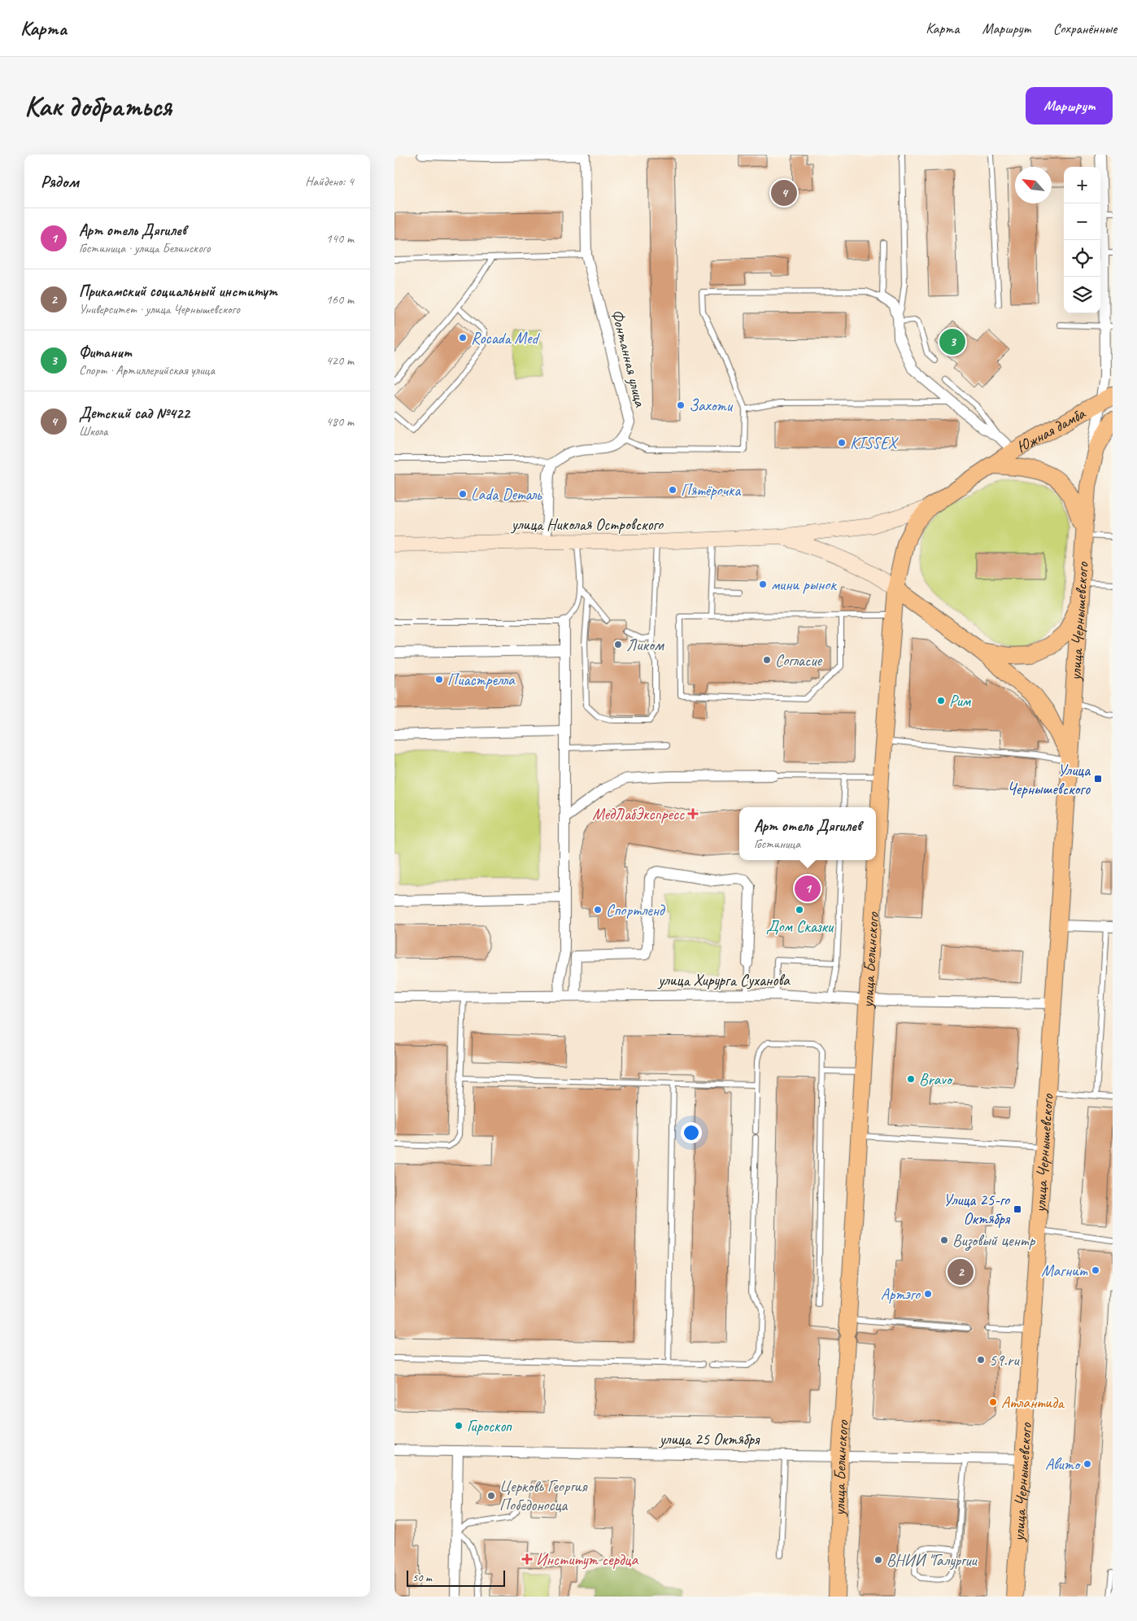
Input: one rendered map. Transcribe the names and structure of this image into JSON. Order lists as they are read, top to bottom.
{
  "streets": {
    "main road": [
      "Южная дамба",
      "улица Николая Островского",
      "улица Чернышевского",
      "улица Белинского"
    ],
    "street": ["Фонтанная улица", "улица Хирурга Суханова", "улица 25 Октября"]
  },
  "crossings": [
    ["Южная дамба", "улица Николая Островского"],
    ["Южная дамба", "улица Чернышевского"],
    ["Южная дамба", "улица Белинского"],
    ["улица Николая Островского", "улица Белинского"],
    ["улица Чернышевского", "улица Хирурга Суханова"],
    ["улица Чернышевского", "улица 25 Октября"],
    ["улица Белинского", "улица Хирурга Суханова"],
    ["улица Белинского", "улица 25 Октября"]
  ],
  "places": {
    "other": [
      "Rocada Med",
      "Захоти",
      "KISSEX",
      "Пятёрочка",
      "Lada Dеталь",
      "мини рынок",
      "Ликом",
      "Согласие",
      "Пиастрелла",
      "Рим",
      "Спортленд",
      "Дом Сказки",
      "Bravo",
      "Визовый центр",
      "Магнит",
      "Артэго",
      "59.ru",
      "Атлантида",
      "Гироскоп",
      "Авито",
      "Церковь Георгия Победоносца",
      "ВНИИ \"Галургии"
    ],
    "transit": ["Улица Чернышевского", "Улица 25-го Октября"],
    "health": ["МедЛабЭкспресс", "Институт сердца"]
  },
  "scale_bar": "50 m",
  "north": "top left",
  "page": {
    "header": "Карта",
    "nav": ["Карта", "Маршрут", "Сохранённые"],
    "buttons": "Маршрут",
    "title": "Как добраться",
    "heading": ["Рядом", "Найдено: 4"],
    "map_buttons": ["+", "−"],
    "pins": [
      "4",
      "3",
      "1",
      "2"
    ],
    "list": [
      {
        "mark": "1",
        "name": "Арт отель Дягилев",
        "note": "Гостиница · улица Белинского",
        "value": "140 m"
      },
      {
        "mark": "2",
        "name": "Прикамский социальный институт",
        "note": "Университет · улица Чернышевского",
        "value": "160 m"
      },
      {
        "mark": "3",
        "name": "Фитанит",
        "note": "Спорт · Артиллерийская улица",
        "value": "420 m"
      },
      {
        "mark": "4",
        "name": "Детский сад №422",
        "note": "Школа",
        "value": "480 m"
      }
    ],
    "popup": ["Арт отель Дягилев", "Гостиница"],
    "scale": "50 m"
  }
}
